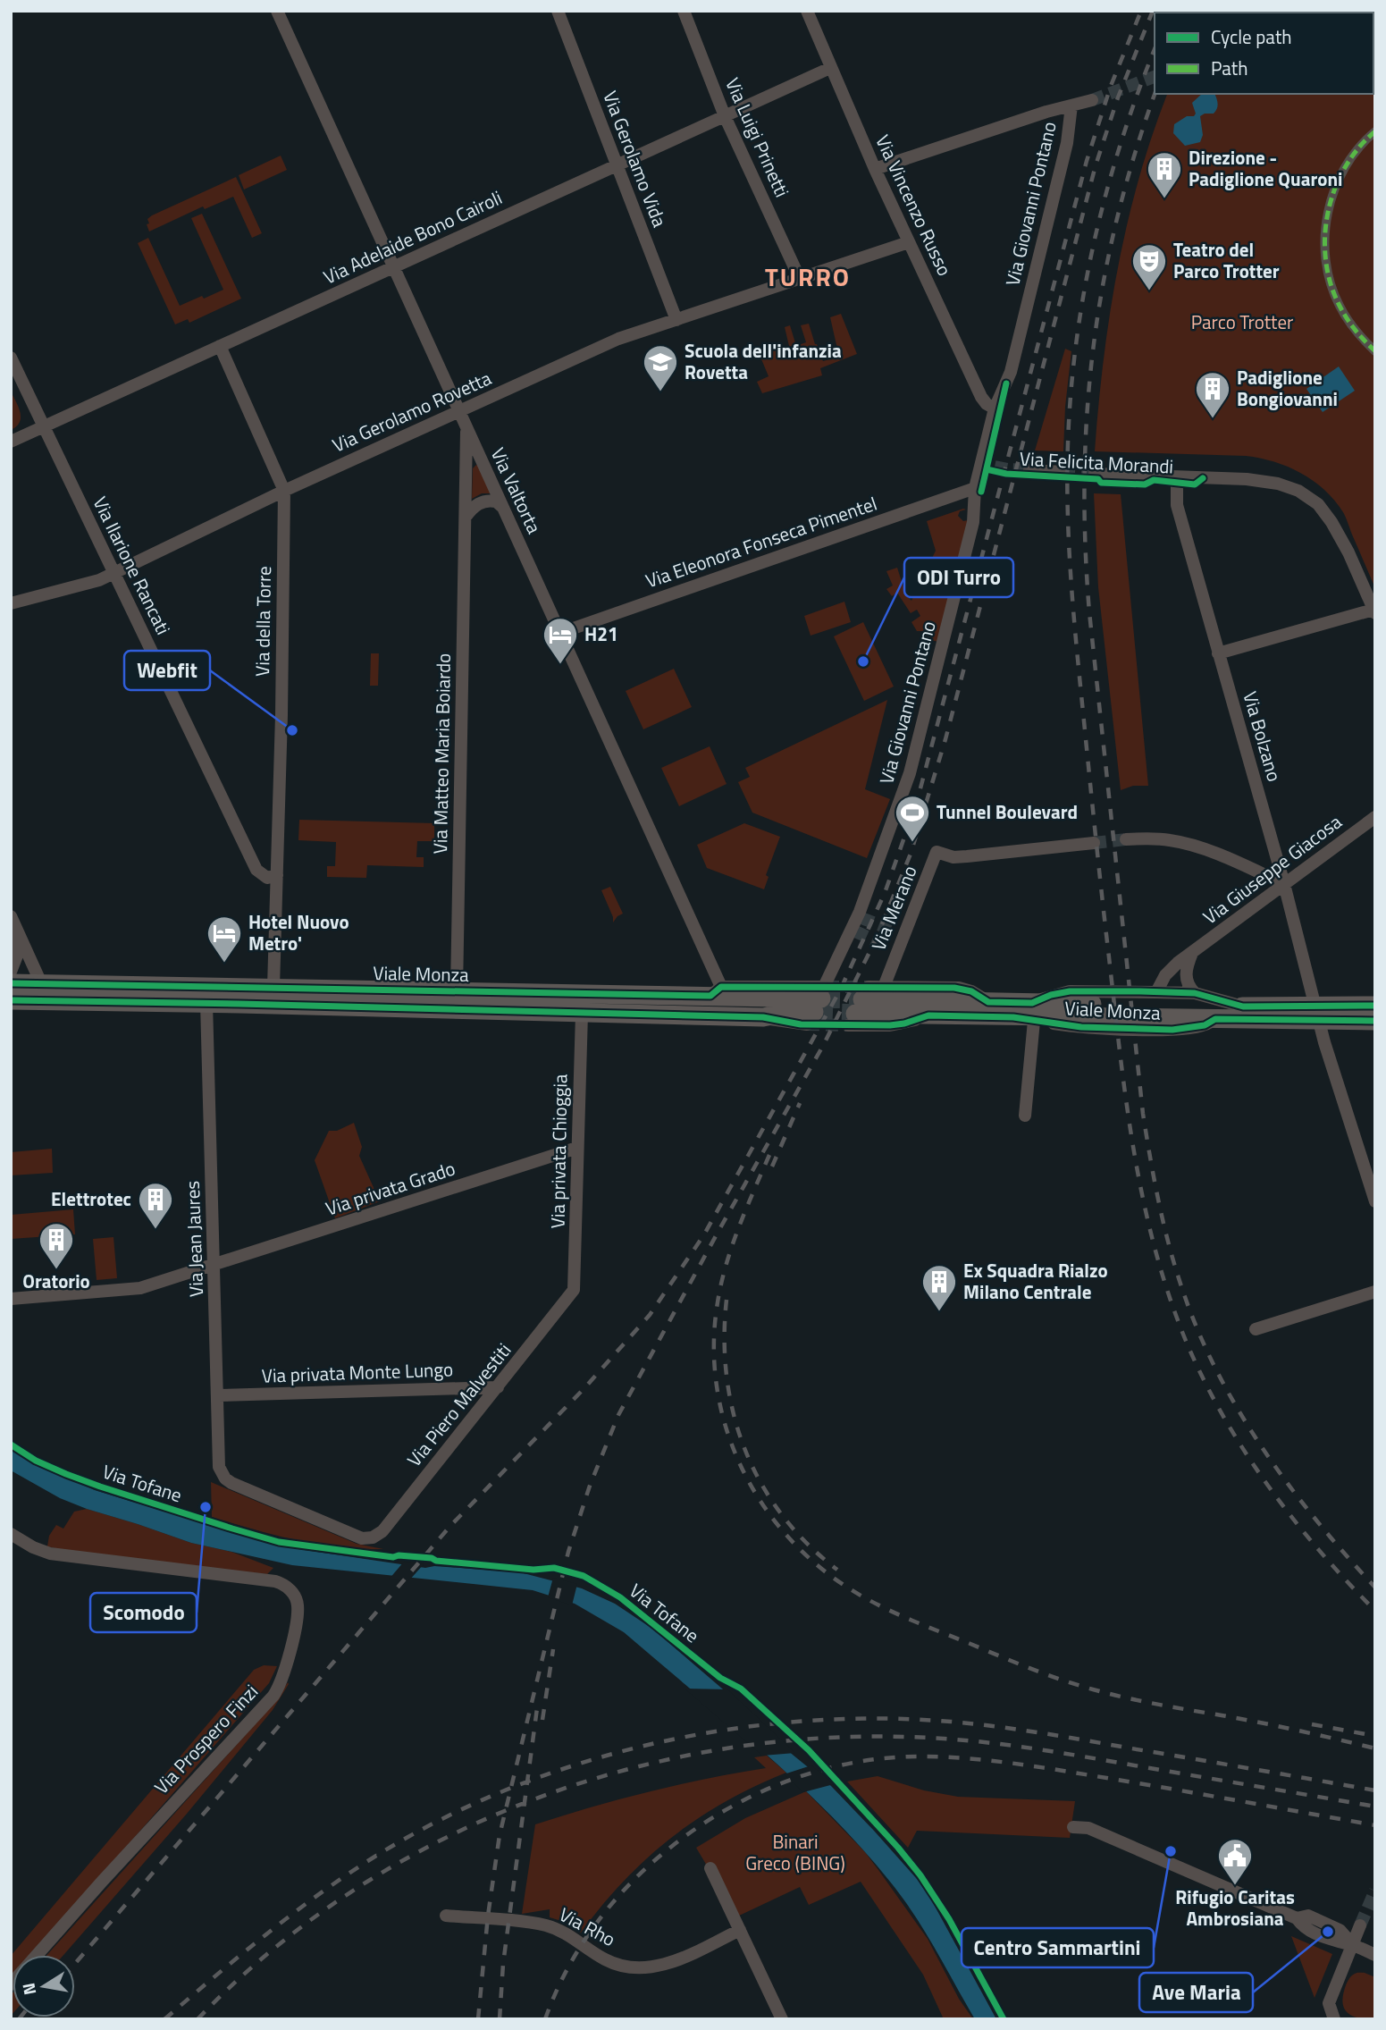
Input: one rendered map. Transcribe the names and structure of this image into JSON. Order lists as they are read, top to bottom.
{
  "streets": {
    "main road": ["Viale Monza"],
    "street": [
      "Via Luigi Prinetti",
      "Via Gerolamo Vida",
      "Via Giovanni Pontano",
      "Via Vincenzo Russo",
      "Via Adelaide Bono Cairoli",
      "Via Gerolamo Rovetta",
      "Via Felicita Morandi",
      "Via Valtorta",
      "Via Eleonora Fonseca Pimentel",
      "Via Ilarione Rancati",
      "Via della Torre",
      "Via Bolzano",
      "Via Matteo Maria Boiardo",
      "Via Giuseppe Giacosa",
      "Via Merano",
      "Via privata Chioggia",
      "Via privata Grado",
      "Via Jean Jaures",
      "Via privata Monte Lungo",
      "Via Piero Malvestiti",
      "Via Prospero Finzi",
      "Via Rho"
    ],
    "cycle path": ["Via Tofane"]
  },
  "crossings": [
    ["Via Luigi Prinetti", "Via Adelaide Bono Cairoli"],
    ["Via Luigi Prinetti", "Via Gerolamo Rovetta"],
    ["Via Gerolamo Vida", "Via Adelaide Bono Cairoli"],
    ["Via Gerolamo Vida", "Via Gerolamo Rovetta"],
    ["Via Giovanni Pontano", "Via Vincenzo Russo"],
    ["Via Giovanni Pontano", "Via Eleonora Fonseca Pimentel"],
    ["Via Giovanni Pontano", "Viale Monza"],
    ["Via Vincenzo Russo", "Via Adelaide Bono Cairoli"],
    ["Via Vincenzo Russo", "Via Gerolamo Rovetta"],
    ["Via Adelaide Bono Cairoli", "Via Valtorta"],
    ["Via Adelaide Bono Cairoli", "Via Ilarione Rancati"],
    ["Via Adelaide Bono Cairoli", "Via della Torre"],
    ["Via Gerolamo Rovetta", "Via Valtorta"],
    ["Via Gerolamo Rovetta", "Via Ilarione Rancati"],
    ["Via Gerolamo Rovetta", "Via della Torre"],
    ["Via Felicita Morandi", "Via Bolzano"],
    ["Via Valtorta", "Via Eleonora Fonseca Pimentel"],
    ["Via Valtorta", "Via Matteo Maria Boiardo"],
    ["Via Valtorta", "Viale Monza"],
    ["Via Ilarione Rancati", "Via della Torre"],
    ["Via della Torre", "Viale Monza"],
    ["Via Bolzano", "Via Giuseppe Giacosa"],
    ["Via Bolzano", "Viale Monza"],
    ["Via Matteo Maria Boiardo", "Viale Monza"],
    ["Via Giuseppe Giacosa", "Viale Monza"],
    ["Via Merano", "Viale Monza"],
    ["Viale Monza", "Via privata Chioggia"],
    ["Viale Monza", "Via Jean Jaures"],
    ["Via privata Chioggia", "Via privata Grado"],
    ["Via privata Chioggia", "Via Piero Malvestiti"],
    ["Via privata Grado", "Via Jean Jaures"],
    ["Via Jean Jaures", "Via privata Monte Lungo"],
    ["Via Jean Jaures", "Via Piero Malvestiti"],
    ["Via privata Monte Lungo", "Via Piero Malvestiti"]
  ],
  "districts": ["TURRO"],
  "parks": ["Parco Trotter", "Binari Greco (BING)"],
  "places": {
    "building": [
      "Direzione - Padiglione Quaroni",
      "Padiglione Bongiovanni",
      "Elettrotec",
      "Oratorio",
      "Ex Squadra Rialzo Milano Centrale"
    ],
    "theatre": ["Teatro del Parco Trotter"],
    "school or university": ["Scuola dell'infanzia Rovetta"],
    "other": [
      "ODI Turro",
      "Webfit",
      "Scomodo",
      "Centro Sammartini",
      "Ave Maria"
    ],
    "hotel": ["H21", "Hotel Nuovo Metro'"],
    "sports": ["Tunnel Boulevard"],
    "public building": ["Rifugio Caritas Ambrosiana"]
  },
  "legend": ["Cycle path", "Path"],
  "north": "left"
}
